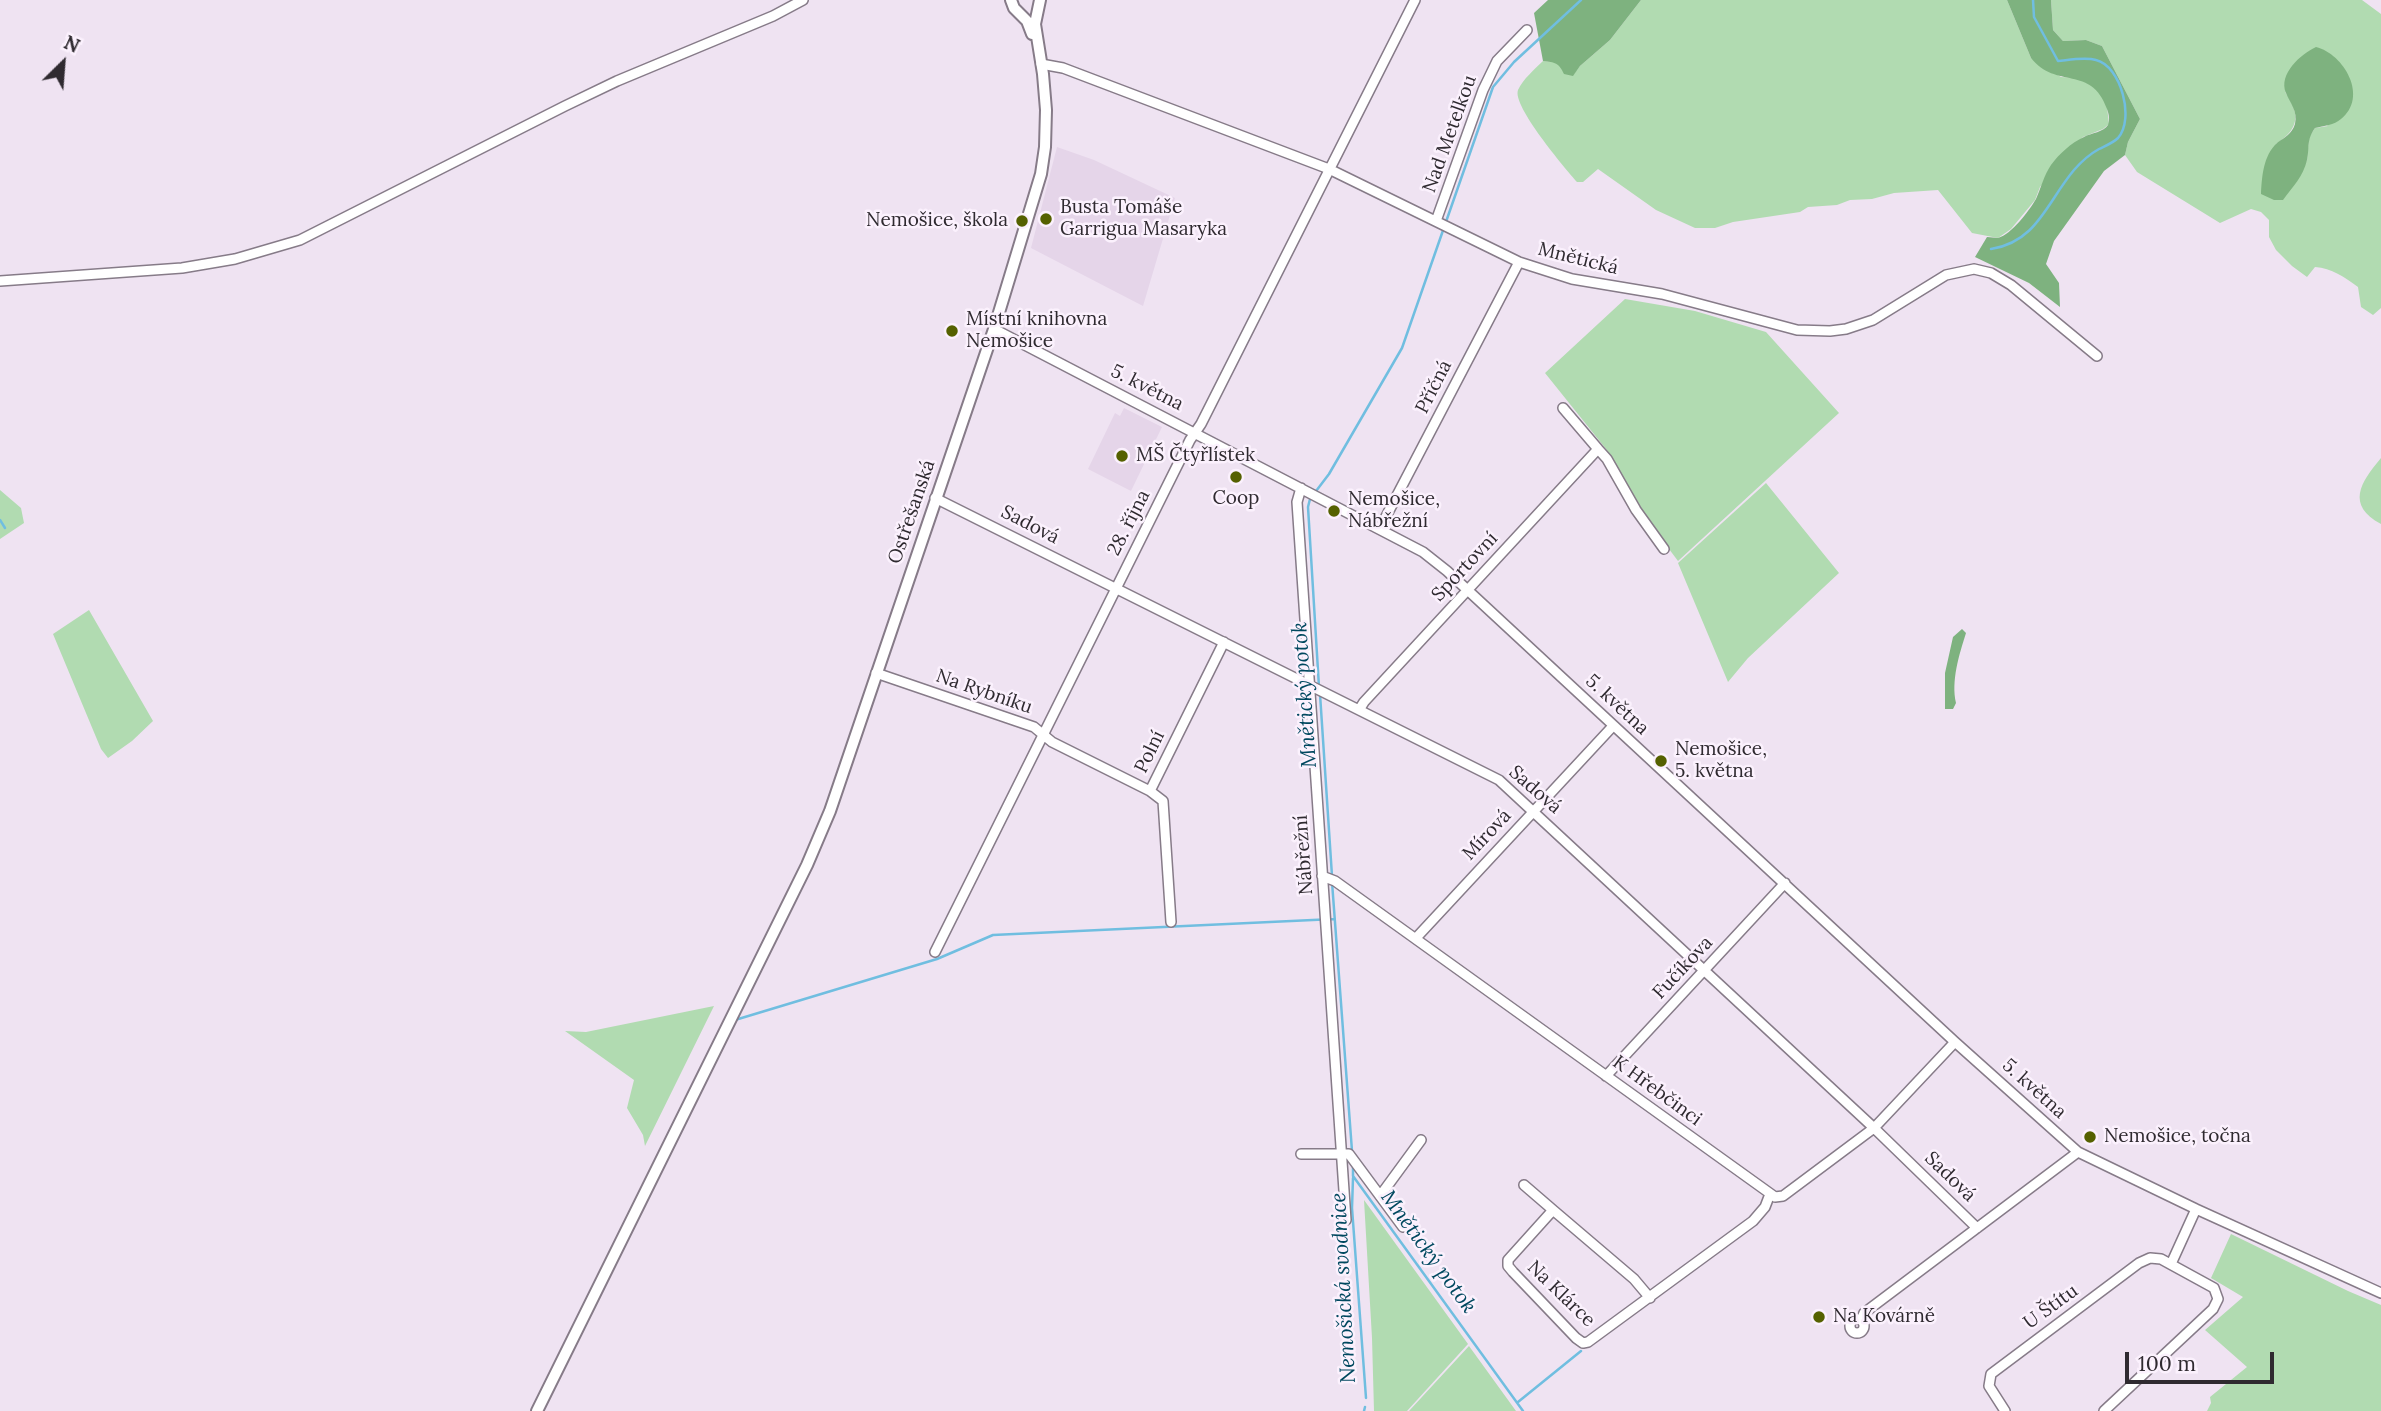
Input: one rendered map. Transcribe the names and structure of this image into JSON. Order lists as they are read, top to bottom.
{
  "streets": {
    "street": [
      "Nad Metelkou",
      "Mnětická",
      "Příčná",
      "5. května",
      "Ostřešanská",
      "28. října",
      "Sadová",
      "Sportovní",
      "Na Rybníku",
      "Polní",
      "Mírová",
      "Nábřežní",
      "Fučíkova",
      "K Hřebčinci",
      "Na Klárce",
      "U Štítu"
    ]
  },
  "crossings": [
    ["Nad Metelkou", "Mnětická"],
    ["Mnětická", "Příčná"],
    ["Mnětická", "Ostřešanská"],
    ["Mnětická", "28. října"],
    ["Příčná", "5. května"],
    ["5. května", "Ostřešanská"],
    ["5. května", "28. října"],
    ["5. května", "Sportovní"],
    ["5. května", "Mírová"],
    ["5. května", "Nábřežní"],
    ["5. května", "Fučíkova"],
    ["Ostřešanská", "Sadová"],
    ["Ostřešanská", "Na Rybníku"],
    ["28. října", "Sadová"],
    ["28. října", "Na Rybníku"],
    ["Sadová", "Sportovní"],
    ["Sadová", "Polní"],
    ["Sadová", "Mírová"],
    ["Sadová", "Nábřežní"],
    ["Sadová", "Fučíkova"],
    ["Na Rybníku", "Polní"],
    ["Mírová", "K Hřebčinci"],
    ["Nábřežní", "K Hřebčinci"],
    ["Fučíkova", "K Hřebčinci"],
    ["K Hřebčinci", "Na Klárce"]
  ],
  "water": ["Mnětický potok", "Nemošická svodnice"],
  "places": [
    "Busta Tomáše Garrigua Masaryka",
    "Nemošice, škola",
    "Místní knihovna Nemošice",
    "MŠ Čtyřlístek",
    "Coop",
    "Nemošice, Nábřežní",
    "Nemošice, 5. května",
    "Nemošice, točna",
    "Na Kovárně"
  ],
  "scale_bar": "100 m",
  "north": "top right"
}
